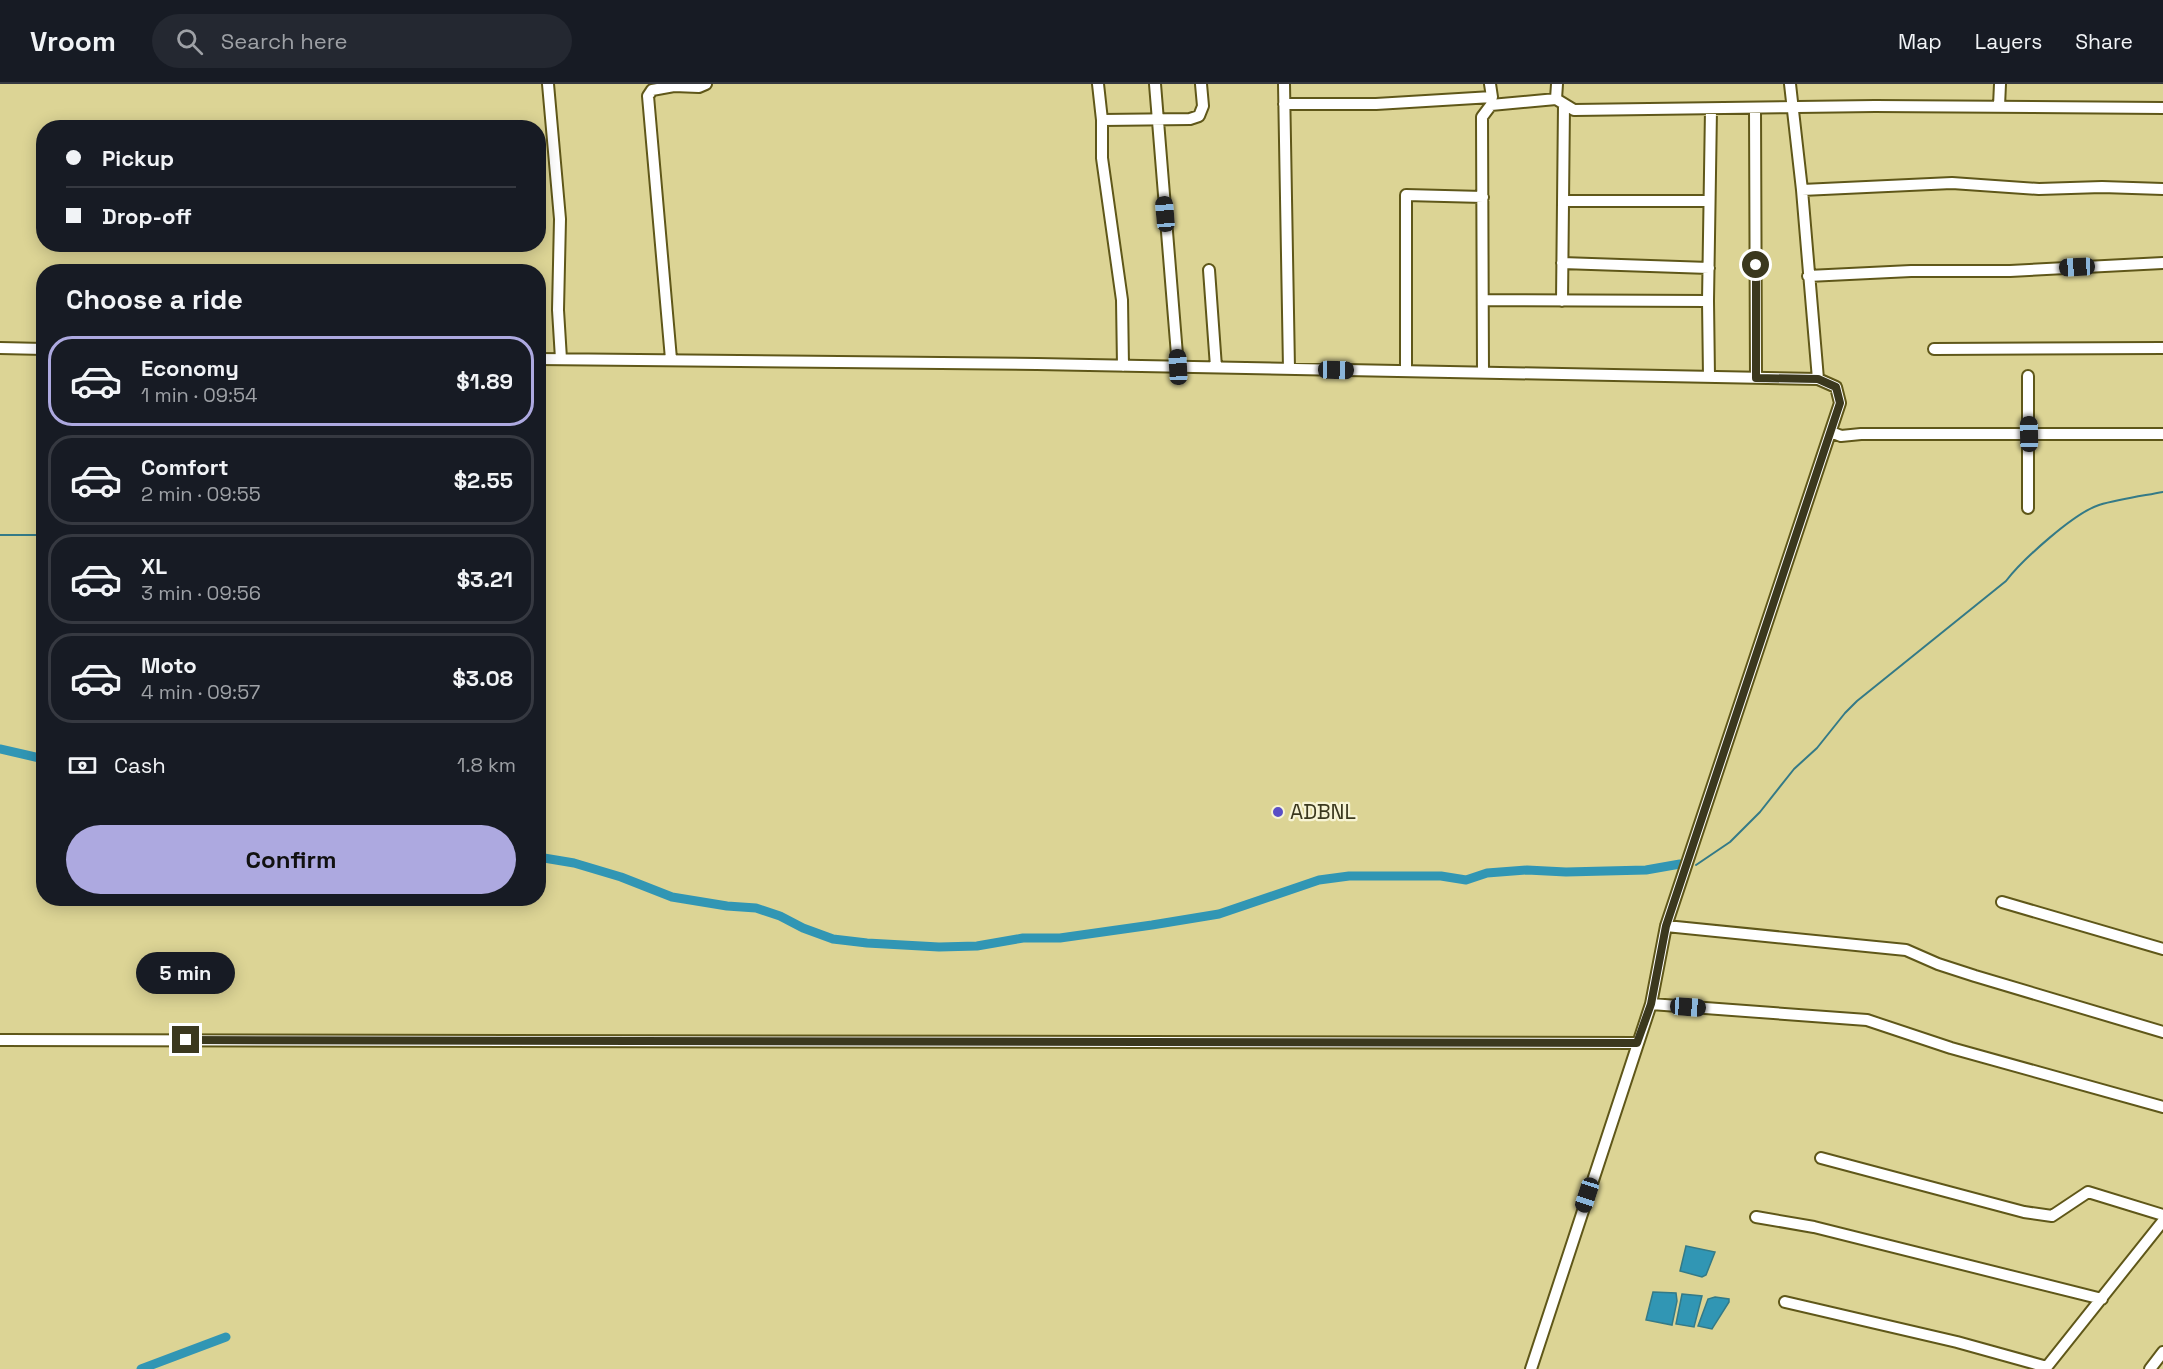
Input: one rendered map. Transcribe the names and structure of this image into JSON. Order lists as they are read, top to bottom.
{
  "places": ["ADBNL"],
  "page": {
    "header": "Vroom",
    "search": "Search here",
    "nav": ["Map", "Layers", "Share"],
    "banner": ["Pickup", "Drop-off"],
    "heading": "Choose a ride",
    "list": [
      {
        "name": "Economy",
        "note": "1 min · 09:54",
        "value": "$1.89"
      },
      {
        "name": "Comfort",
        "note": "2 min · 09:55",
        "value": "$2.55"
      },
      {
        "name": "XL",
        "note": "3 min · 09:56",
        "value": "$3.21"
      },
      {
        "name": "Moto",
        "note": "4 min · 09:57",
        "value": "$3.08"
      }
    ],
    "pay": ["Cash", "1.8 km"],
    "buttons": "Confirm",
    "bubble": "5 min"
  }
}
